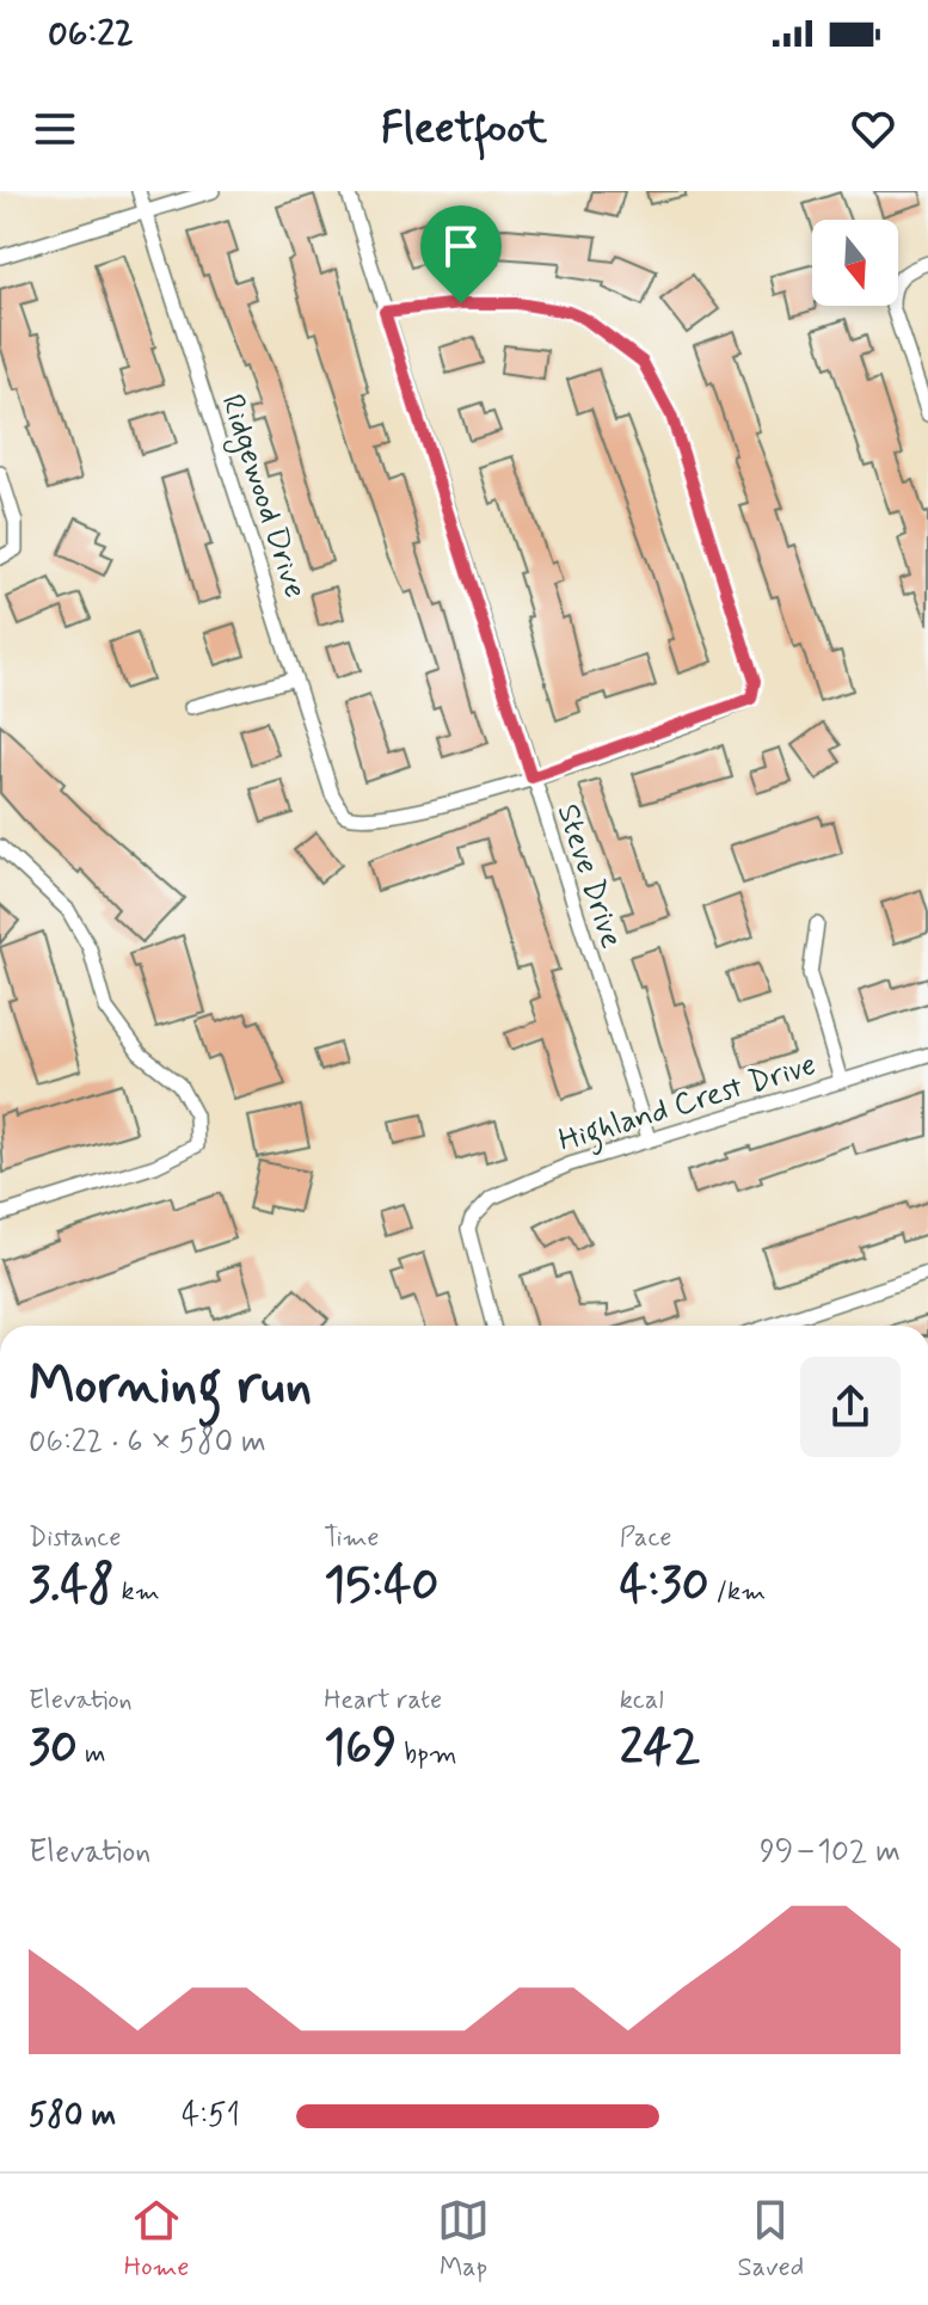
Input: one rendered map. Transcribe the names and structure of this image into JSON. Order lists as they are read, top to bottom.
{
  "streets": {
    "street": ["Ridgewood Drive", "Steve Drive", "Highland Crest Drive"]
  },
  "crossings": [
    ["Ridgewood Drive", "Steve Drive"],
    ["Steve Drive", "Highland Crest Drive"]
  ],
  "north": "bottom",
  "page": {
    "status": "06:22",
    "header": "Fleetfoot",
    "heading": ["Morning run", "06:22 · 6 × 580 m"],
    "stats": [
      ["Distance", "3.48 km"],
      ["Time", "15:40"],
      ["Pace", "4:30 /km"],
      ["Elevation", "30 m"],
      ["Heart rate", "169 bpm"],
      ["kcal", "242"]
    ],
    "chart": ["Elevation", "99–102 m"],
    "list": [
      {
        "name": "580 m",
        "note": "4:51"
      }
    ],
    "tabs": ["Home", "Map", "Saved"]
  }
}
